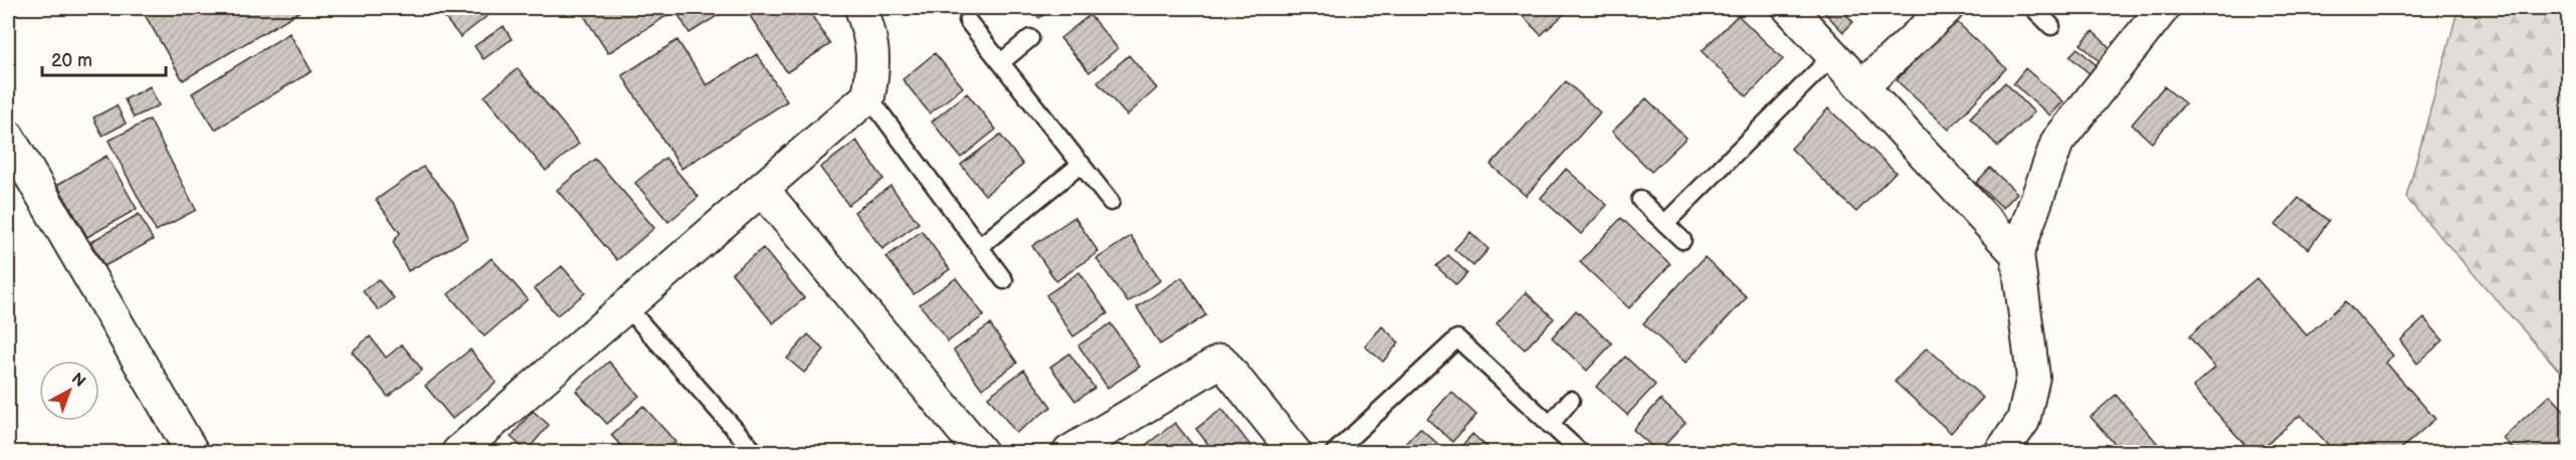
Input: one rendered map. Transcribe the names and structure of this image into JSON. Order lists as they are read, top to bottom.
{
  "scale_bar": "20 m",
  "north": "top right"
}
